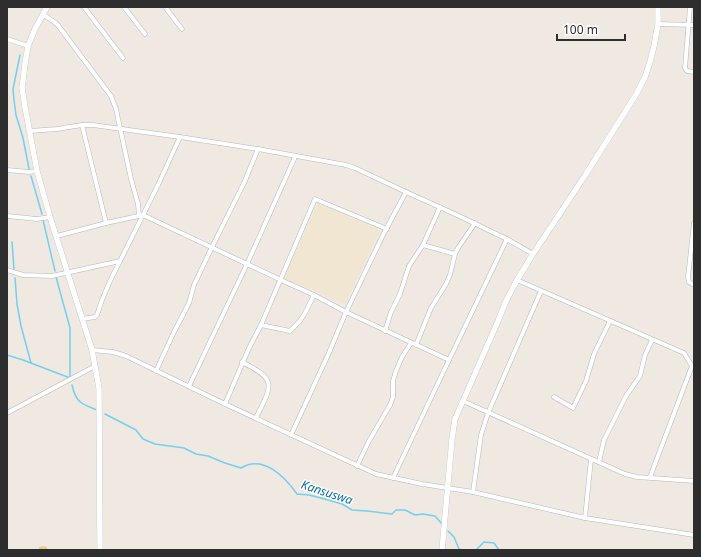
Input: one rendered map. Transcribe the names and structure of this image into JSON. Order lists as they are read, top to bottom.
{
  "water": ["Kansuswa"],
  "scale_bar": "100 m"
}
